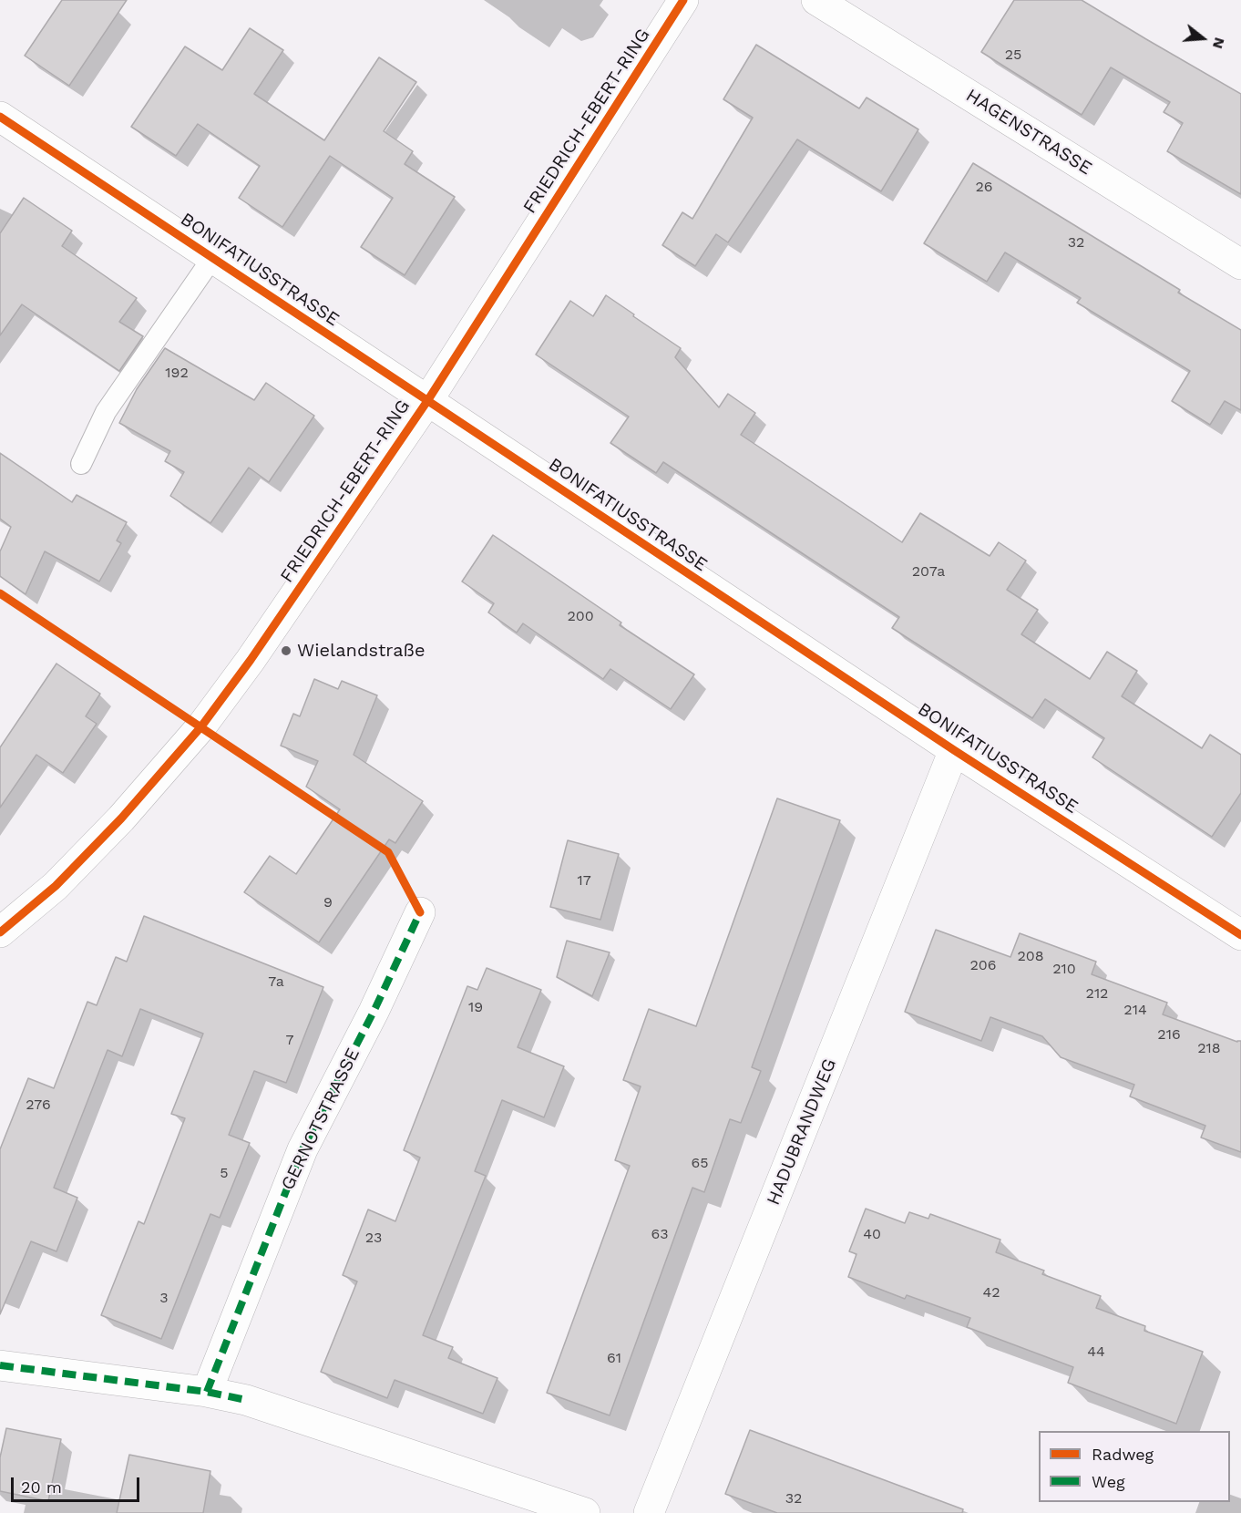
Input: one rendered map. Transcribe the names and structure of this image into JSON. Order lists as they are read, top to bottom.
{
  "streets": {
    "street": [
      "FRIEDRICH-EBERT-RING",
      "HAGENSTRASSE",
      "BONIFATIUSSTRASSE",
      "GERNOTSTRASSE",
      "HADUBRANDWEG"
    ]
  },
  "crossings": [
    ["FRIEDRICH-EBERT-RING", "BONIFATIUSSTRASSE"],
    ["BONIFATIUSSTRASSE", "HADUBRANDWEG"]
  ],
  "places": ["Wielandstraße"],
  "house_numbers": [
    "25",
    "26",
    "32",
    "192",
    "207a",
    "200",
    "17",
    "9",
    "208",
    "206",
    "210",
    "7a",
    "212",
    "19",
    "214",
    "216",
    "7",
    "218",
    "276",
    "65",
    "5",
    "63",
    "40",
    "23",
    "42",
    "3",
    "44",
    "61",
    "32"
  ],
  "legend": ["Radweg", "Weg"],
  "scale_bar": "20 m",
  "north": "right"
}
